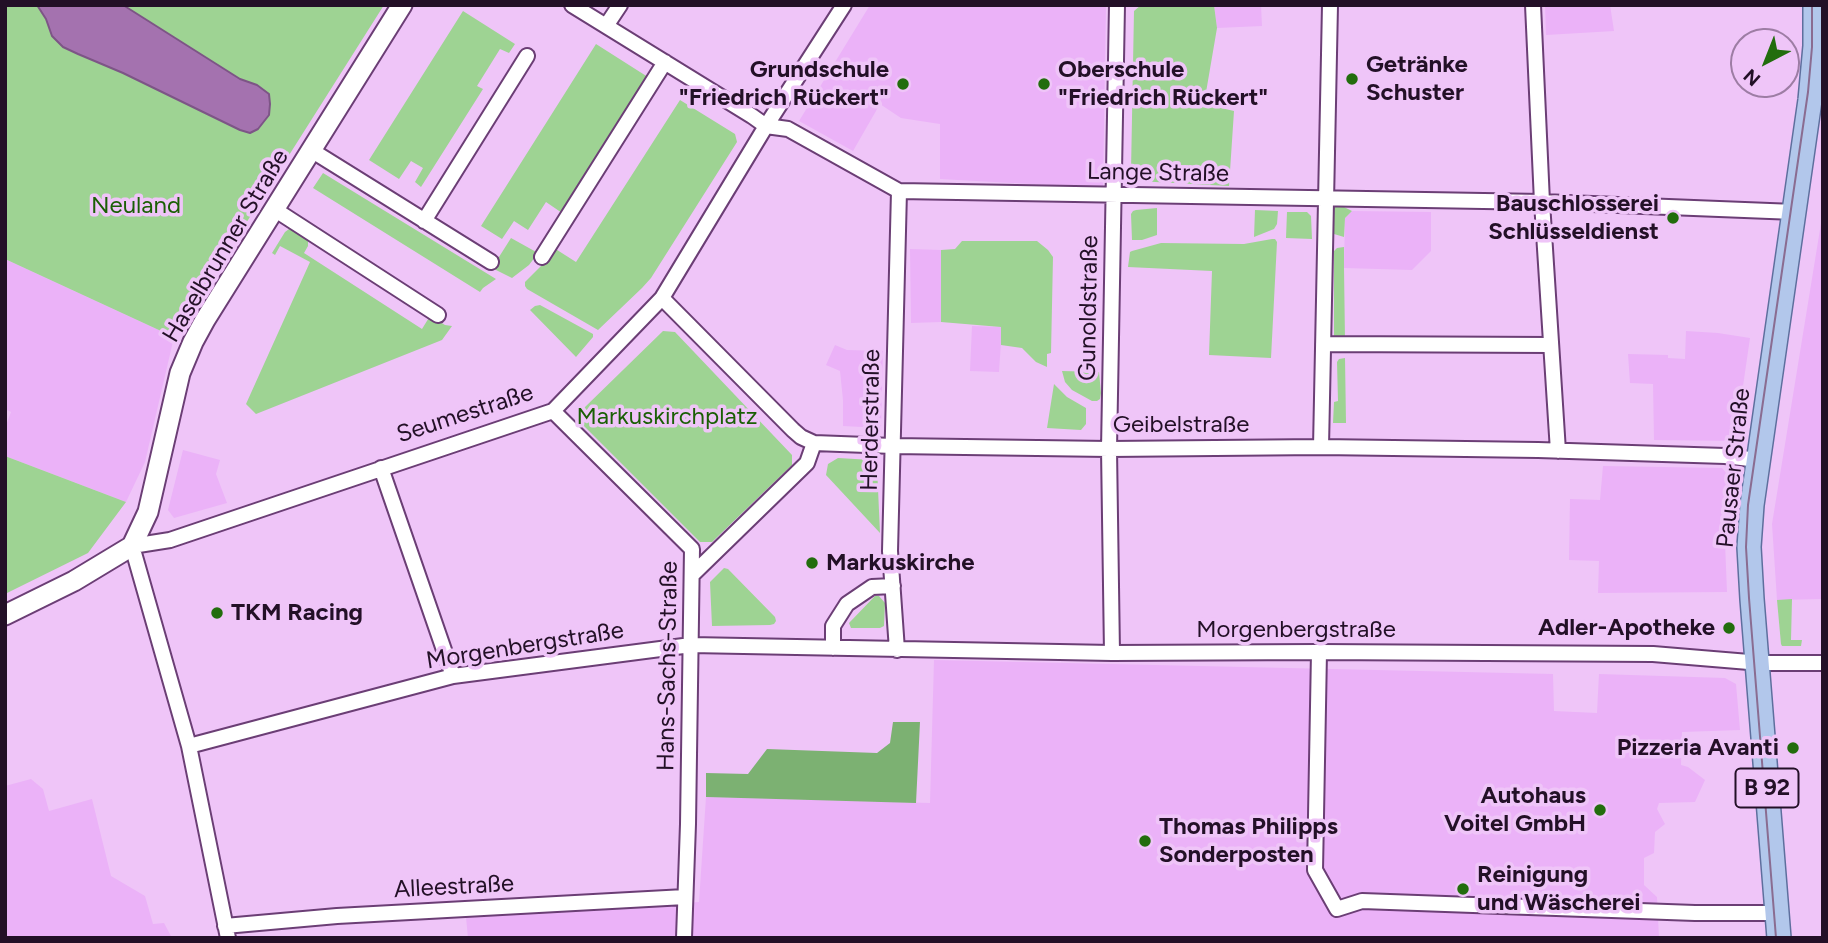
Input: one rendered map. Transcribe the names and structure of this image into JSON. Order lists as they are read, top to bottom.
{
  "streets": {
    "main road": ["Pausaer Straße", "B 92"],
    "street": [
      "Lange Straße",
      "Haselbrunner Straße",
      "Gunoldstraße",
      "Seumestraße",
      "Herderstraße",
      "Geibelstraße",
      "Morgenbergstraße",
      "Hans-Sachs-Straße",
      "Alleestraße"
    ]
  },
  "crossings": [
    ["Lange Straße", "Gunoldstraße"],
    ["Lange Straße", "Seumestraße"],
    ["Lange Straße", "Herderstraße"],
    ["Lange Straße", "Pausaer Straße"],
    ["Haselbrunner Straße", "Seumestraße"],
    ["Gunoldstraße", "Geibelstraße"],
    ["Gunoldstraße", "Morgenbergstraße"],
    ["Seumestraße", "Hans-Sachs-Straße"],
    ["Herderstraße", "Geibelstraße"],
    ["Herderstraße", "Morgenbergstraße"],
    ["Geibelstraße", "Pausaer Straße"],
    ["Pausaer Straße", "Morgenbergstraße"],
    ["Morgenbergstraße", "Hans-Sachs-Straße"],
    ["Hans-Sachs-Straße", "Alleestraße"]
  ],
  "parks": ["Neuland", "Markuskirchplatz"],
  "places": [
    "Getränke Schuster",
    "Grundschule \"Friedrich Rückert\"",
    "Oberschule \"Friedrich Rückert\"",
    "Bauschlosserei Schlüsseldienst",
    "Markuskirche",
    "TKM Racing",
    "Adler-Apotheke",
    "Pizzeria Avanti",
    "Autohaus Voitel GmbH",
    "Thomas Philipps Sonderposten",
    "Reinigung und Wäscherei"
  ],
  "north": "bottom left"
}
